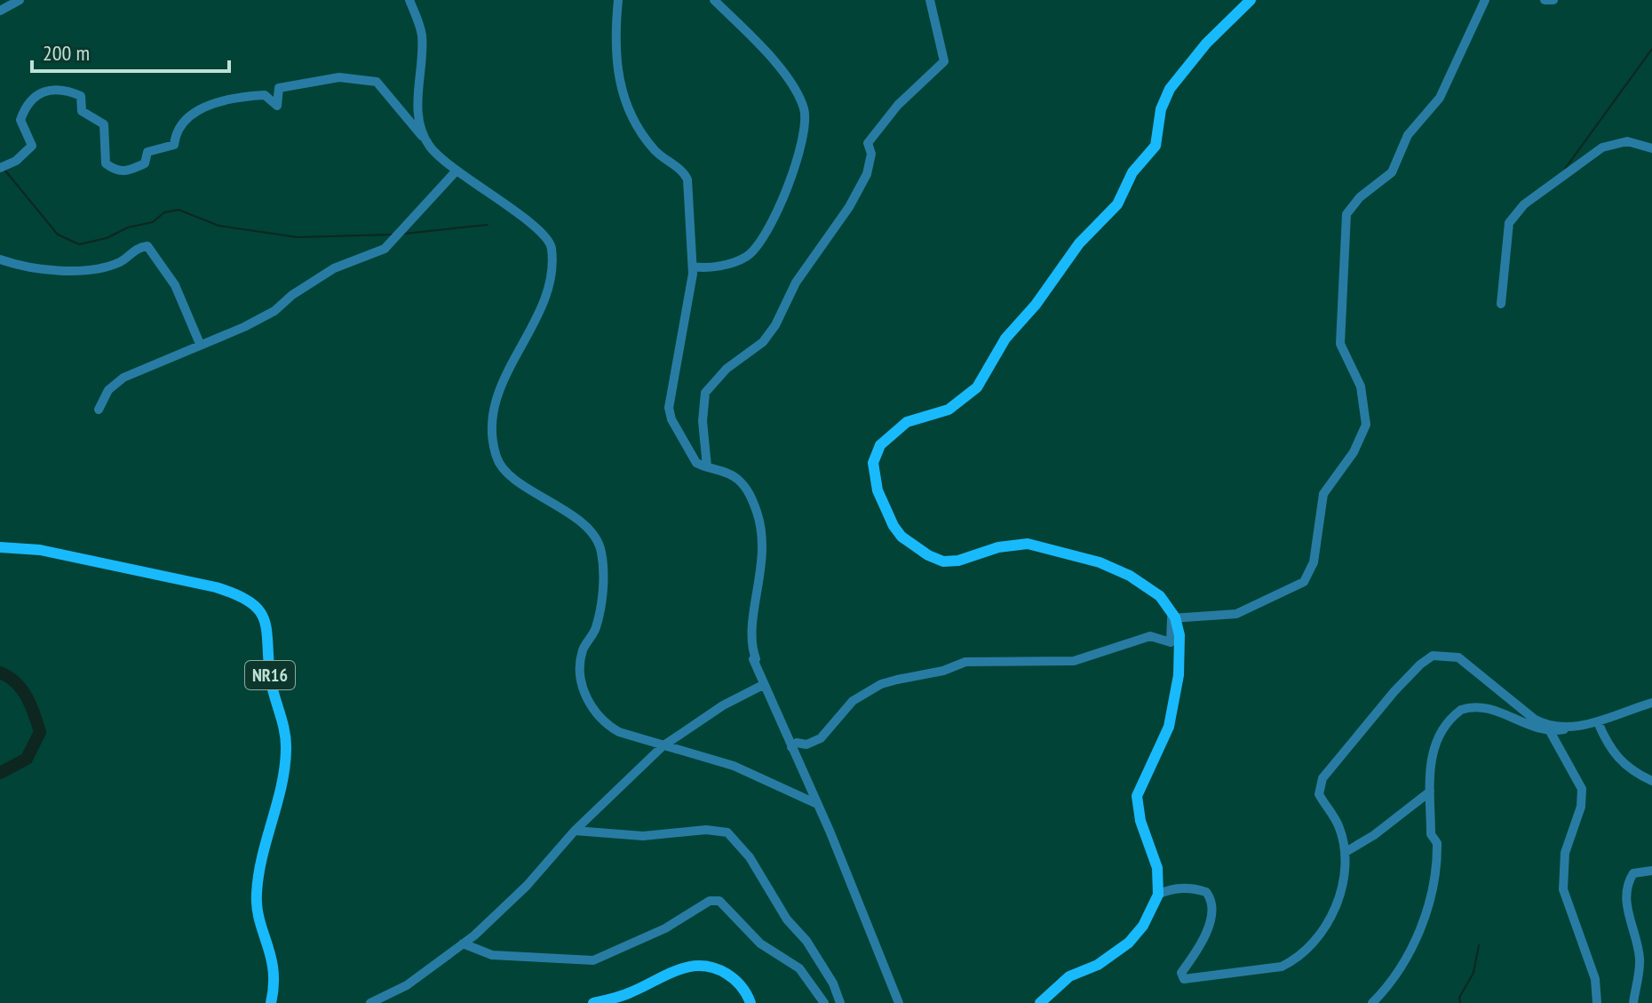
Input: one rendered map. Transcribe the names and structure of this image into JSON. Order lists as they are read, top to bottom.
{
  "streets": {
    "main road": ["NR16"]
  },
  "scale_bar": "200 m"
}
